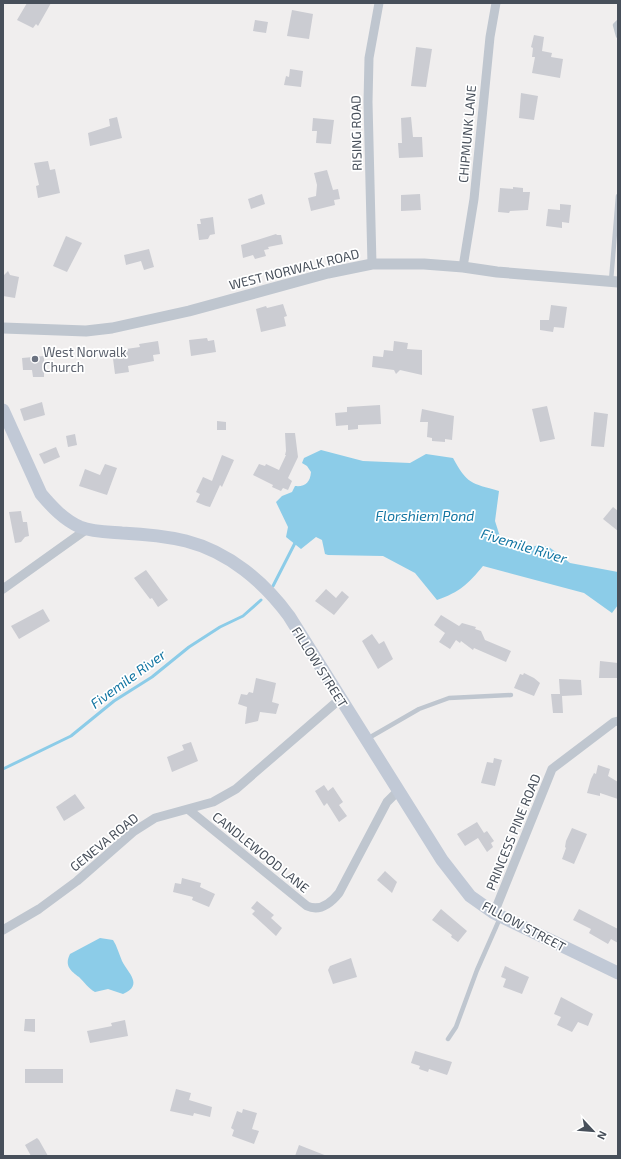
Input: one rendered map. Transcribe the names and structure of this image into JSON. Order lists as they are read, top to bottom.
{
  "streets": {
    "main road": ["FILLOW STREET"],
    "street": [
      "RISING ROAD",
      "CHIPMUNK LANE",
      "WEST NORWALK ROAD",
      "PRINCESS PINE ROAD",
      "GENEVA ROAD",
      "CANDLEWOOD LANE"
    ]
  },
  "crossings": [
    ["RISING ROAD", "WEST NORWALK ROAD"],
    ["CHIPMUNK LANE", "WEST NORWALK ROAD"],
    ["FILLOW STREET", "PRINCESS PINE ROAD"],
    ["FILLOW STREET", "GENEVA ROAD"],
    ["FILLOW STREET", "CANDLEWOOD LANE"],
    ["GENEVA ROAD", "CANDLEWOOD LANE"]
  ],
  "water": ["Florshiem Pond", "Fivemile River"],
  "places": ["West Norwalk Church"],
  "north": "bottom right"
}
